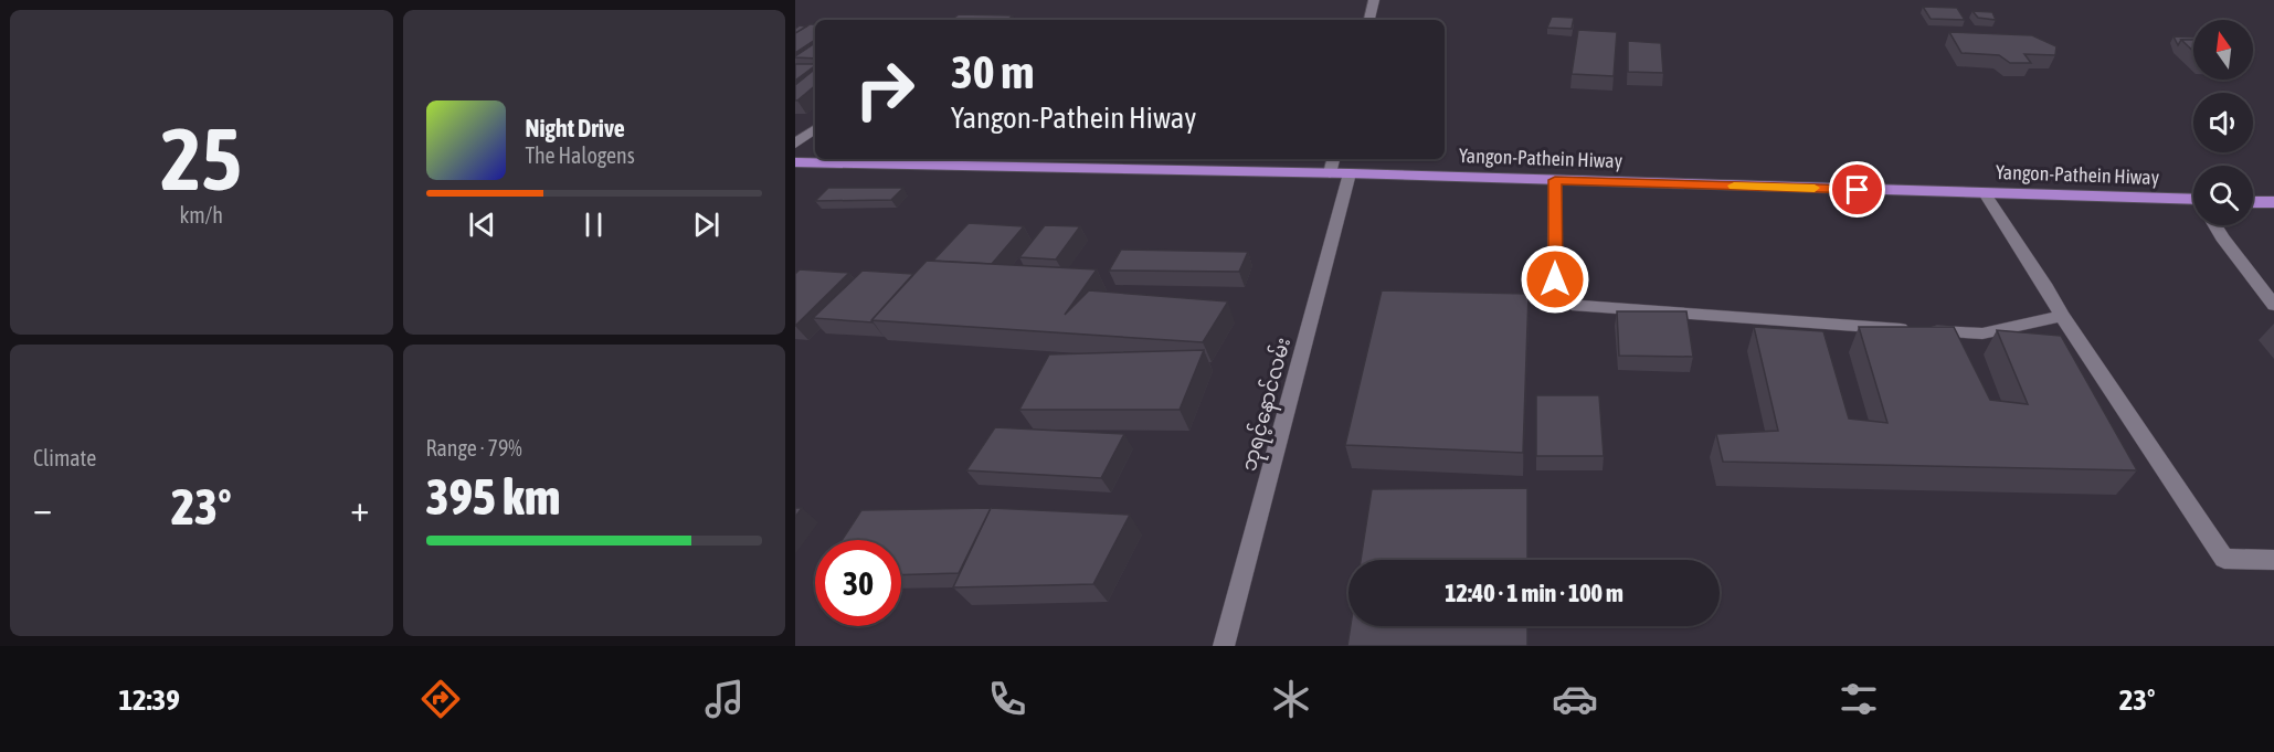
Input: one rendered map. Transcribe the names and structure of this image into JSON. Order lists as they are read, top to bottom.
{
  "streets": {
    "highway": ["Yangon-Pathein Hiway"],
    "street": ["ဘုရင့်နောင်လမ်း"]
  },
  "crossings": [
    ["Yangon-Pathein Hiway", "ဘုရင့်နောင်လမ်း"]
  ],
  "north": "top",
  "page": {
    "tile": [
      ["25", "km/h"],
      "Climate",
      ["Range · 79%", "395 km"]
    ],
    "turn": ["30 m", "Yangon-Pathein Hiway"],
    "song": ["Night Drive", "The Halogens"],
    "heat": ["−", "23°", "+"],
    "limit": "30",
    "trip": "12:40 · 1 min · 100 m",
    "tabs": ["12:39", "23°"]
  }
}
